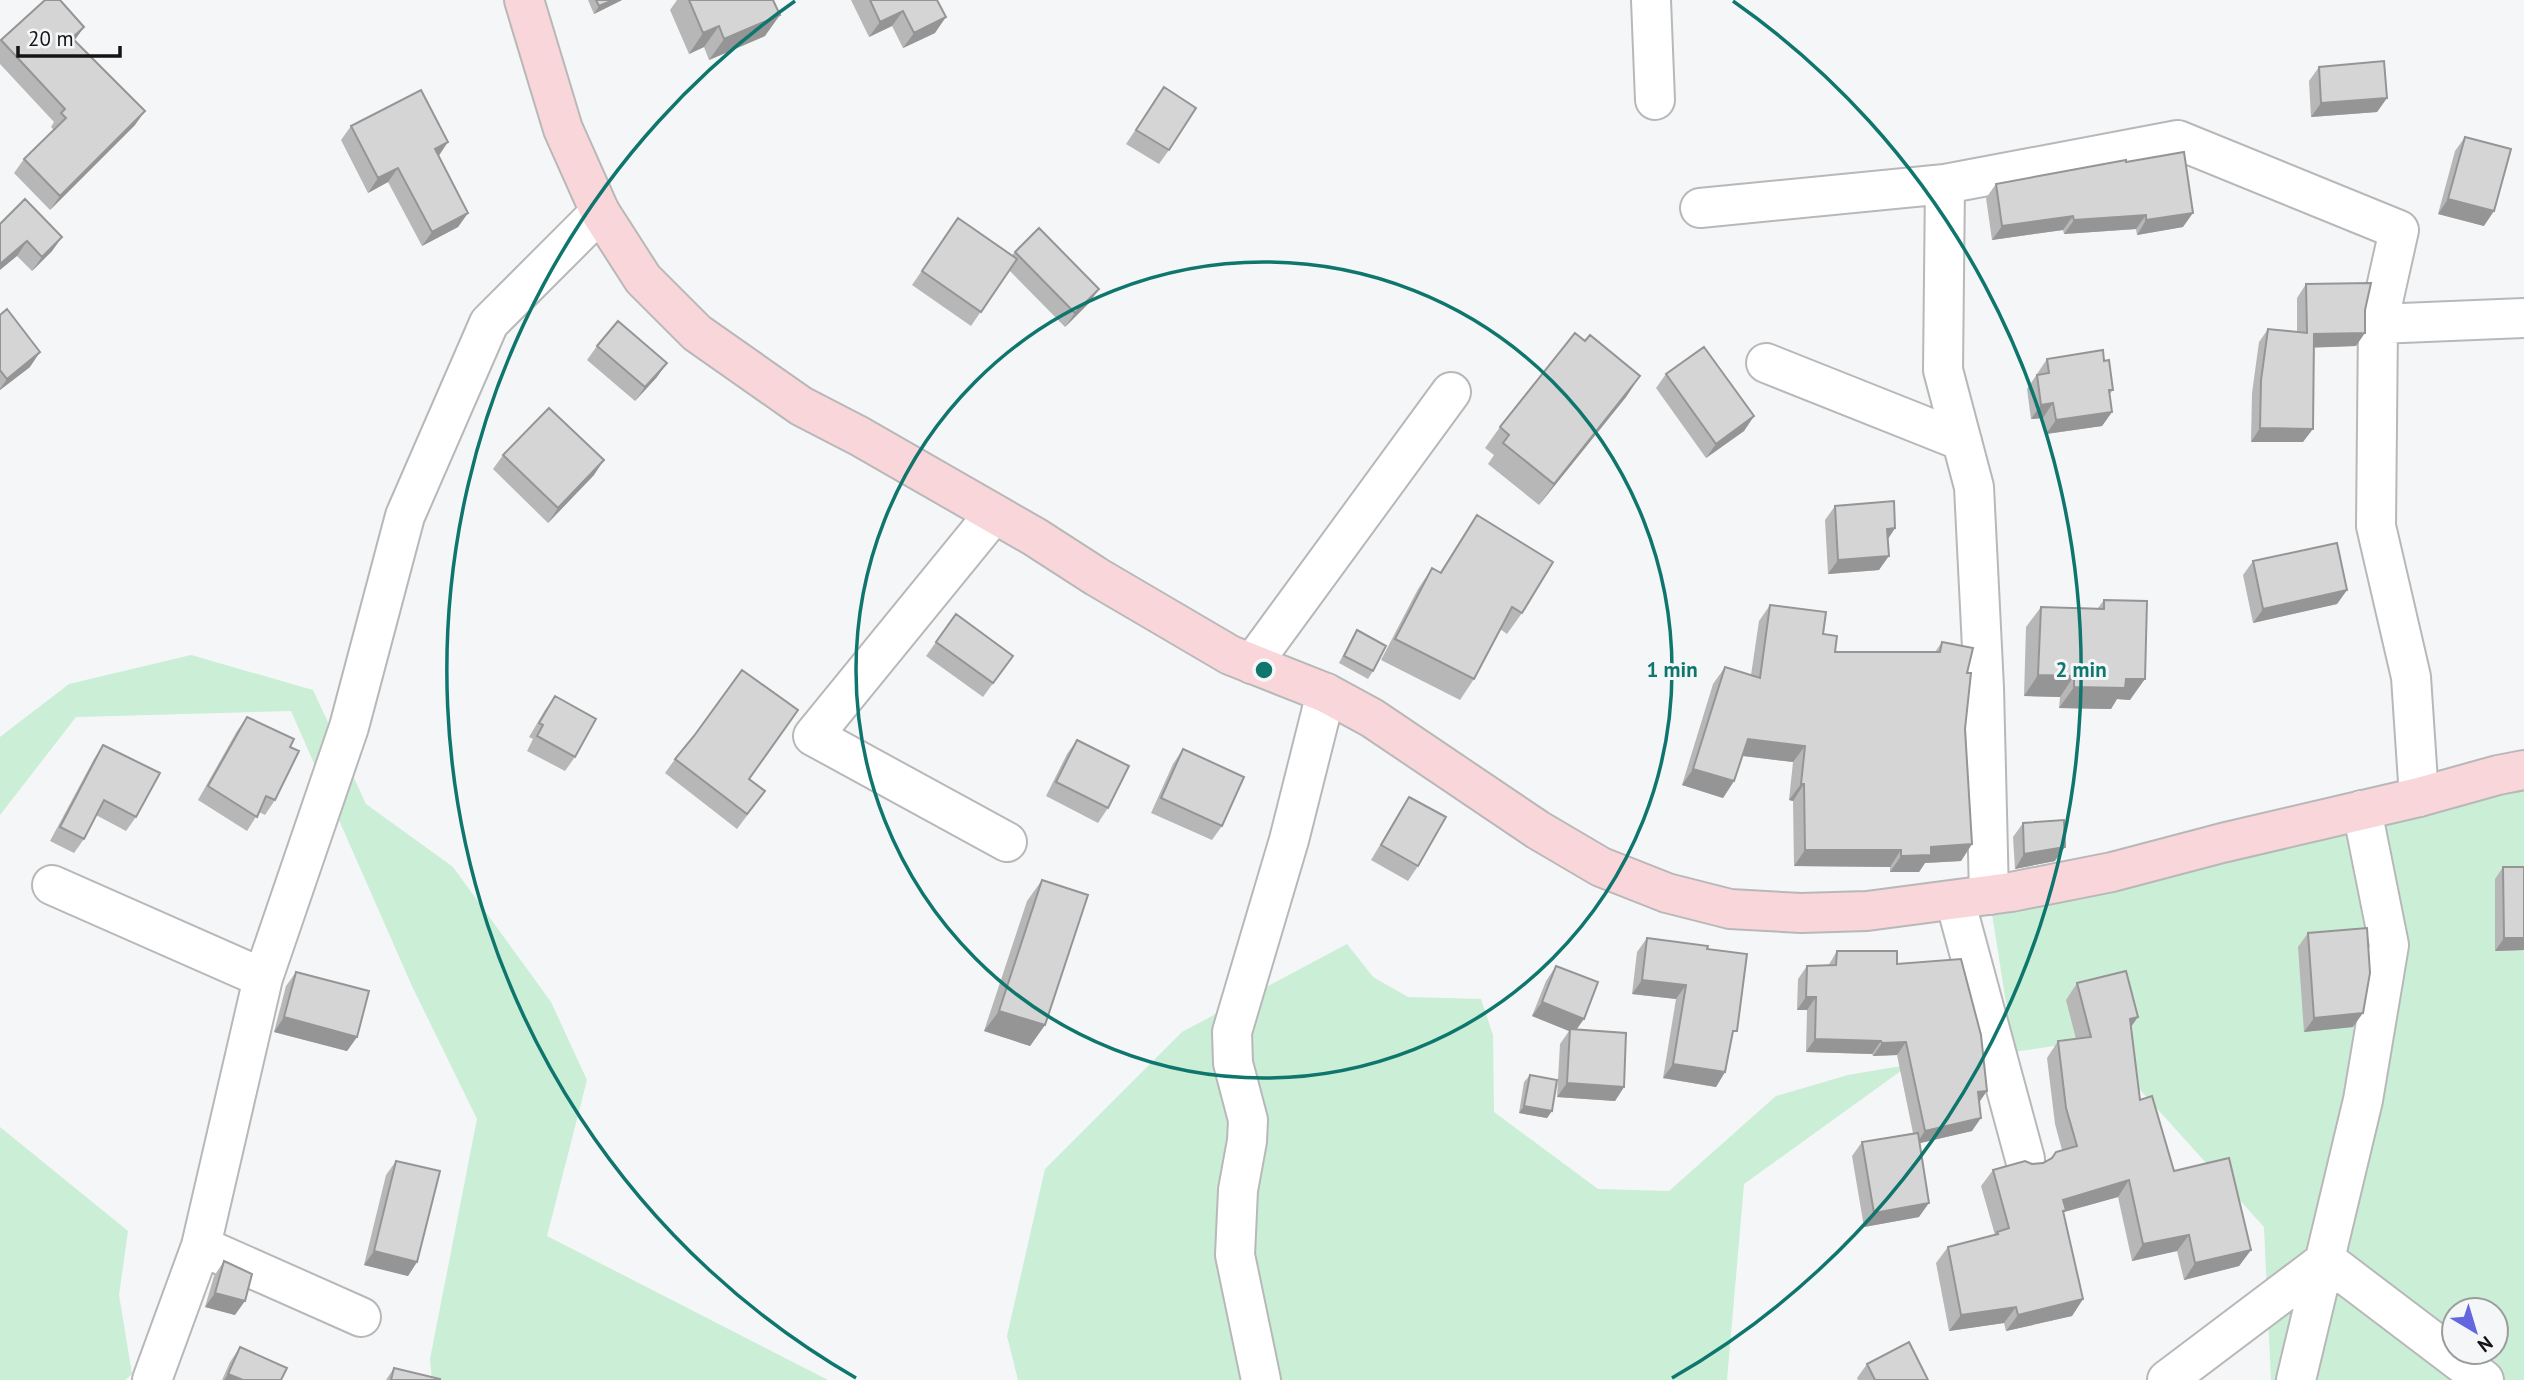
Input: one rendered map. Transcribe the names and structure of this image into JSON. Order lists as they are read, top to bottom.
{
  "scale_bar": "20 m",
  "north": "bottom right",
  "rings": ["1 min", "2 min"]
}
